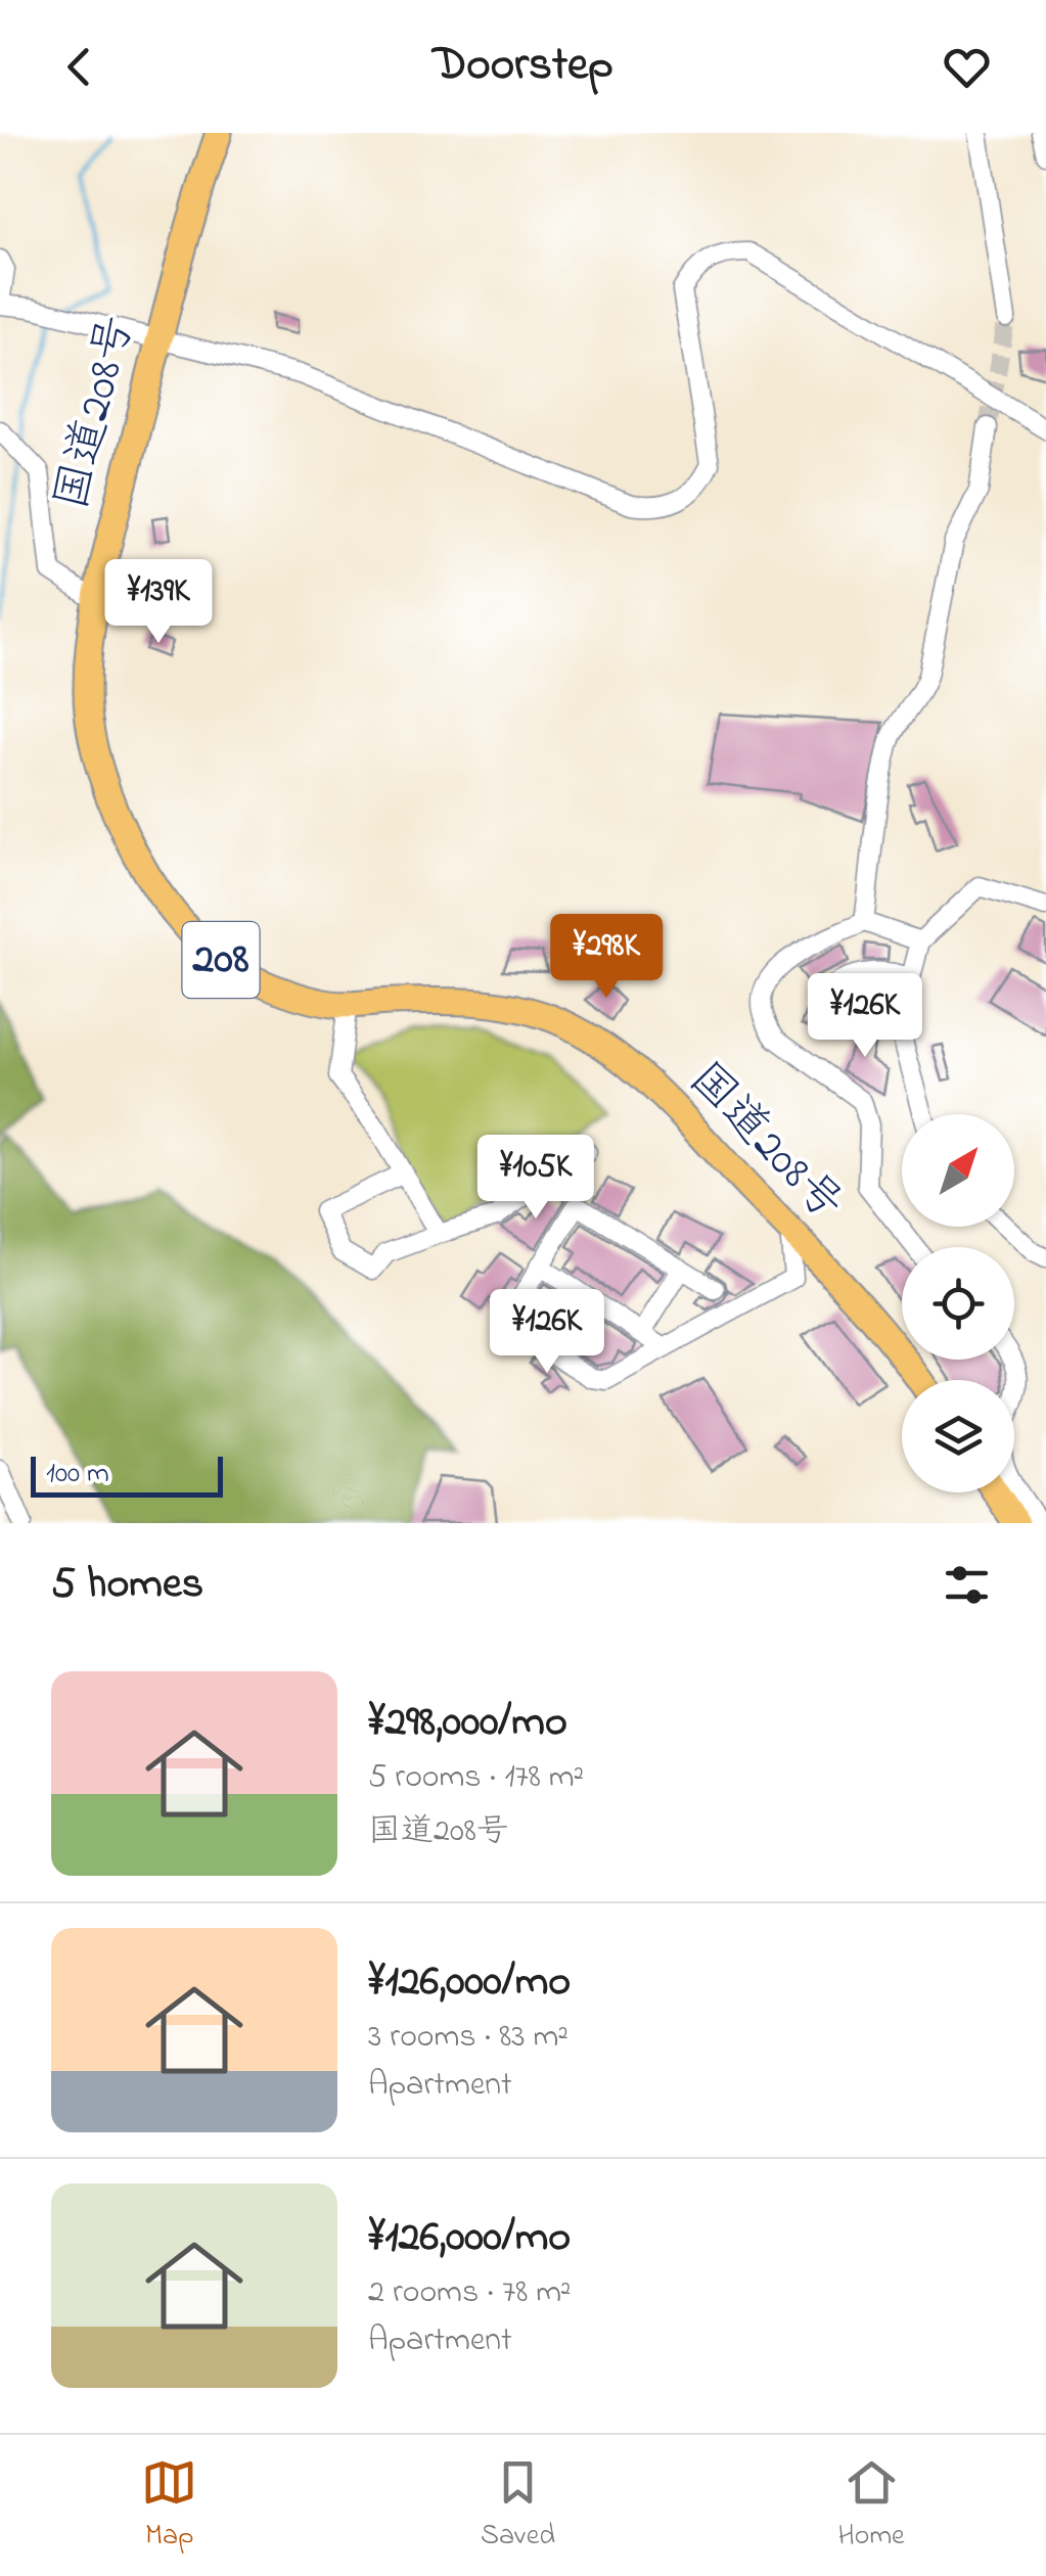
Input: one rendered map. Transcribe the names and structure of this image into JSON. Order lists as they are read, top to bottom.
{
  "streets": {
    "highway": ["国道208号", "208"]
  },
  "scale_bar": "100 m",
  "north": "top right",
  "page": {
    "header": "Doorstep",
    "price": [
      "¥139K",
      "¥298K",
      "¥126K",
      "¥105K",
      "¥126K"
    ],
    "scale": "100 m",
    "heading": "5 homes",
    "list": [
      {
        "name": "¥298,000/mo",
        "note": "5 rooms · 178 m² · 国道208号"
      },
      {
        "name": "¥126,000/mo",
        "note": "3 rooms · 83 m² · Apartment"
      },
      {
        "name": "¥126,000/mo",
        "note": "2 rooms · 78 m² · Apartment"
      }
    ],
    "tabs": ["Map", "Saved", "Home"]
  }
}
